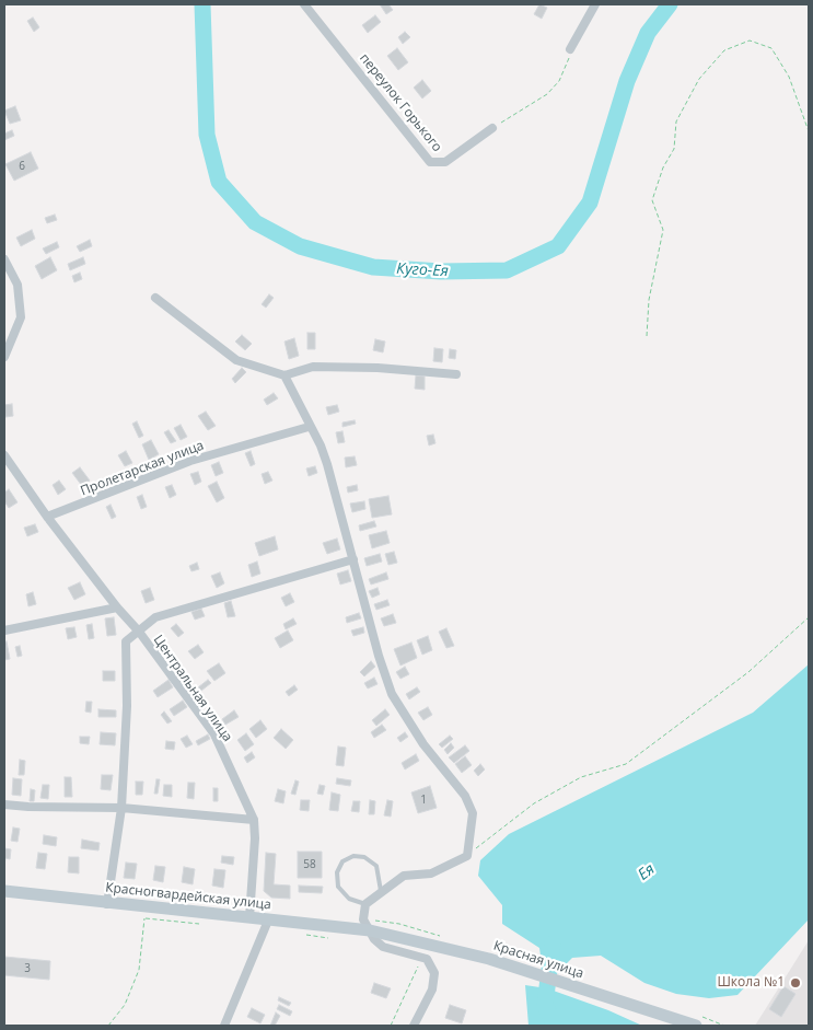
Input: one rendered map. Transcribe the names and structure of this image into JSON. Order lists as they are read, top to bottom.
{
  "streets": {
    "street": [
      "переулок Горького",
      "Пролетарская улица",
      "Центральная улица",
      "Красногвардейская улица",
      "Красная улица"
    ]
  },
  "crossings": [
    ["Пролетарская улица", "Центральная улица"],
    ["Центральная улица", "Красногвардейская улица"],
    ["Красногвардейская улица", "Красная улица"]
  ],
  "water": ["Куго-Ея", "Ея"],
  "places": ["Школа №1"],
  "house_numbers": [
    "6",
    "1",
    "58",
    "3"
  ]
}
